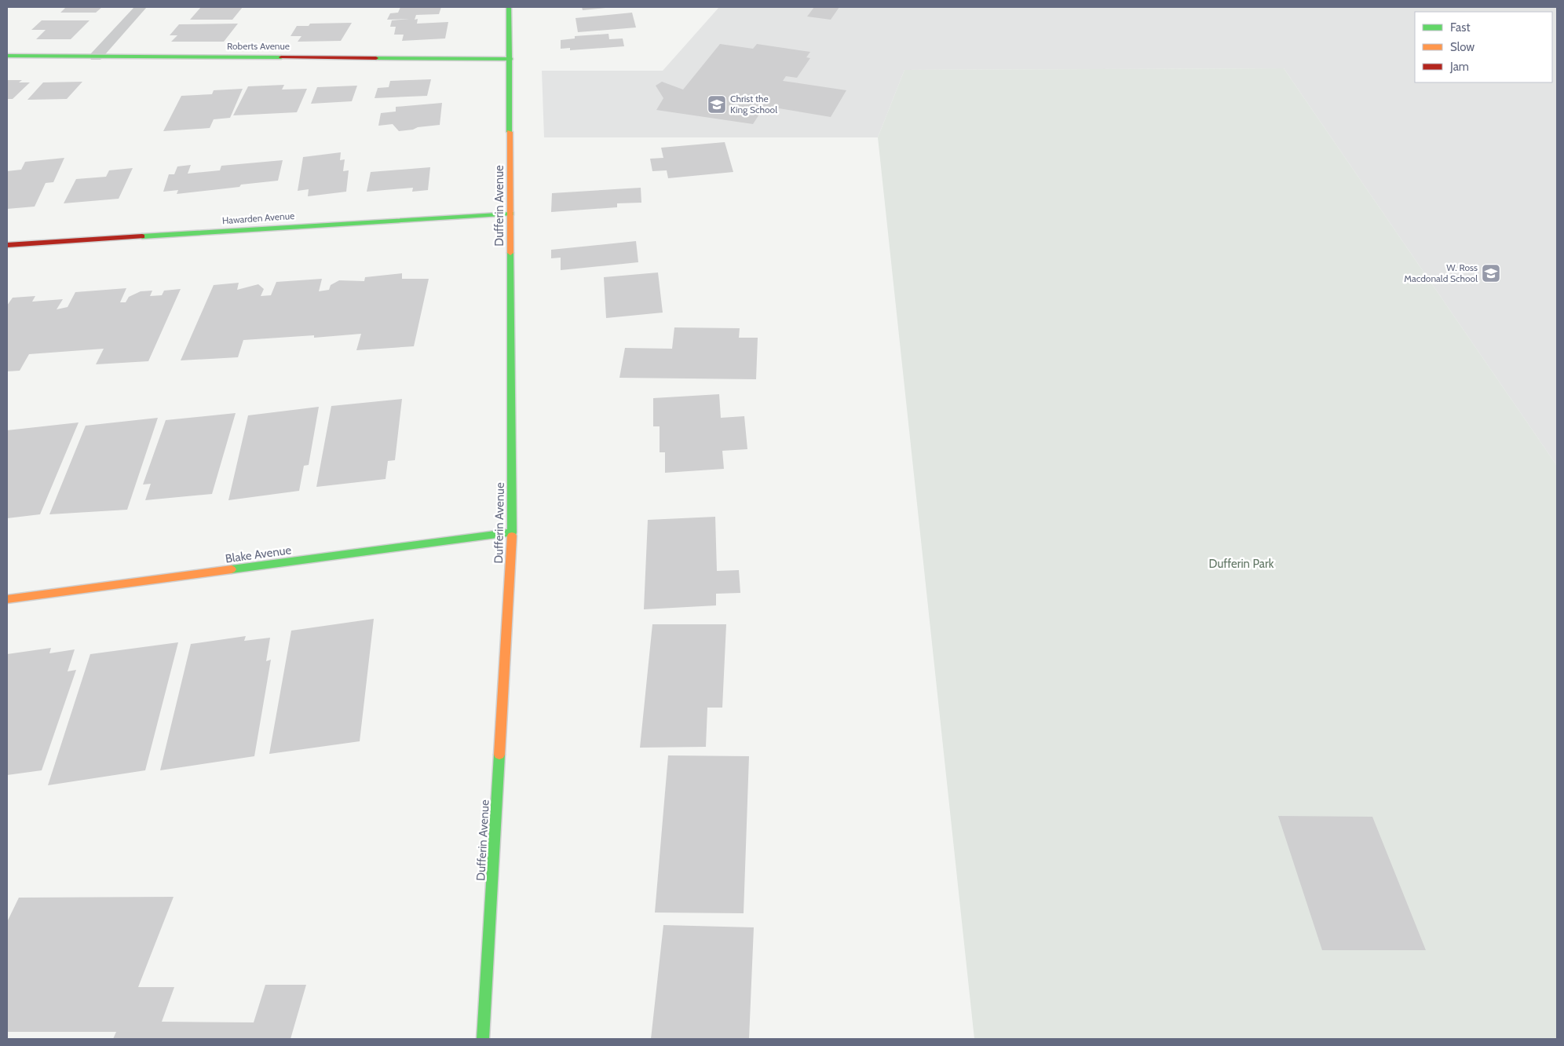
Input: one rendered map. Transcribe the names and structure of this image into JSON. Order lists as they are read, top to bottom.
{
  "streets": {
    "street": [
      "Roberts Avenue",
      "Dufferin Avenue",
      "Hawarden Avenue",
      "Blake Avenue"
    ]
  },
  "crossings": [
    ["Roberts Avenue", "Dufferin Avenue"],
    ["Dufferin Avenue", "Hawarden Avenue"],
    ["Dufferin Avenue", "Blake Avenue"]
  ],
  "parks": ["Dufferin Park"],
  "places": {
    "school or university": ["Christ the King School", "W. Ross Macdonald School"]
  },
  "legend": ["Fast", "Slow", "Jam"]
}
